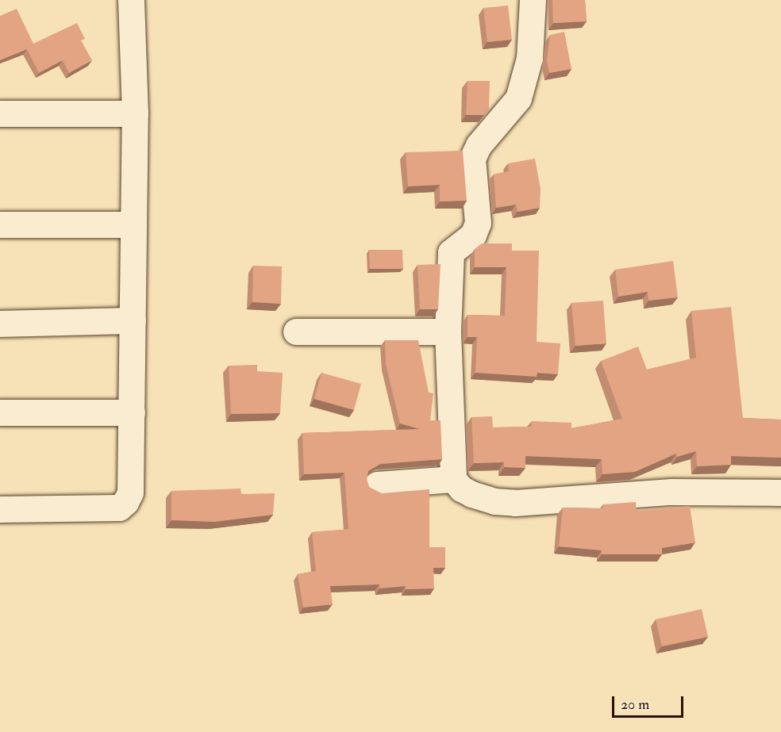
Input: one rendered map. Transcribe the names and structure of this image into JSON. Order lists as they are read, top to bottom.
{
  "scale_bar": "20 m"
}
